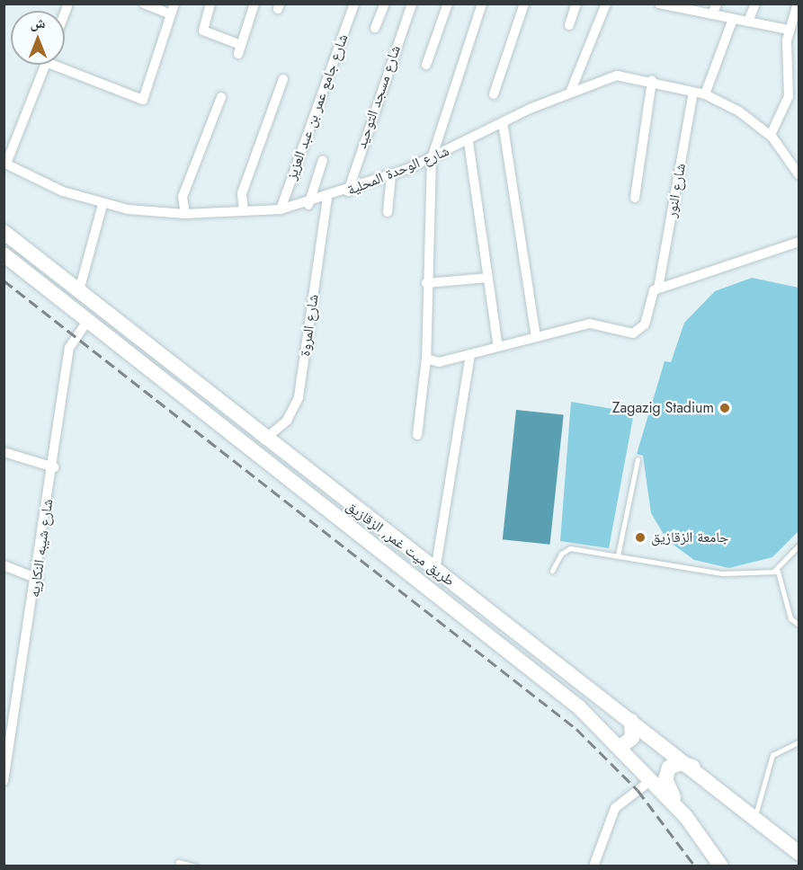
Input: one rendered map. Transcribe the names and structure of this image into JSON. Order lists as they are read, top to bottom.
{
  "streets": {
    "highway": ["طريق ميت غمر, الزقازيق"],
    "street": [
      "شارع مسجد التوحيد",
      "شارع جامع عمر بن عبد العزيز",
      "شارع الوحدة المحلية",
      "شارع النور",
      "شارع المروة",
      "شارع شيبه النكاريه"
    ]
  },
  "crossings": [
    ["شارع مسجد التوحيد", "شارع الوحدة المحلية"],
    ["شارع جامع عمر بن عبد العزيز", "شارع الوحدة المحلية"],
    ["شارع الوحدة المحلية", "شارع النور"],
    ["شارع الوحدة المحلية", "شارع المروة"],
    ["شارع المروة", "طريق ميت غمر, الزقازيق"],
    ["طريق ميت غمر, الزقازيق", "شارع شيبه النكاريه"]
  ],
  "places": ["Zagazig Stadium", "جامعة الزقازيق"],
  "north": "top"
}
